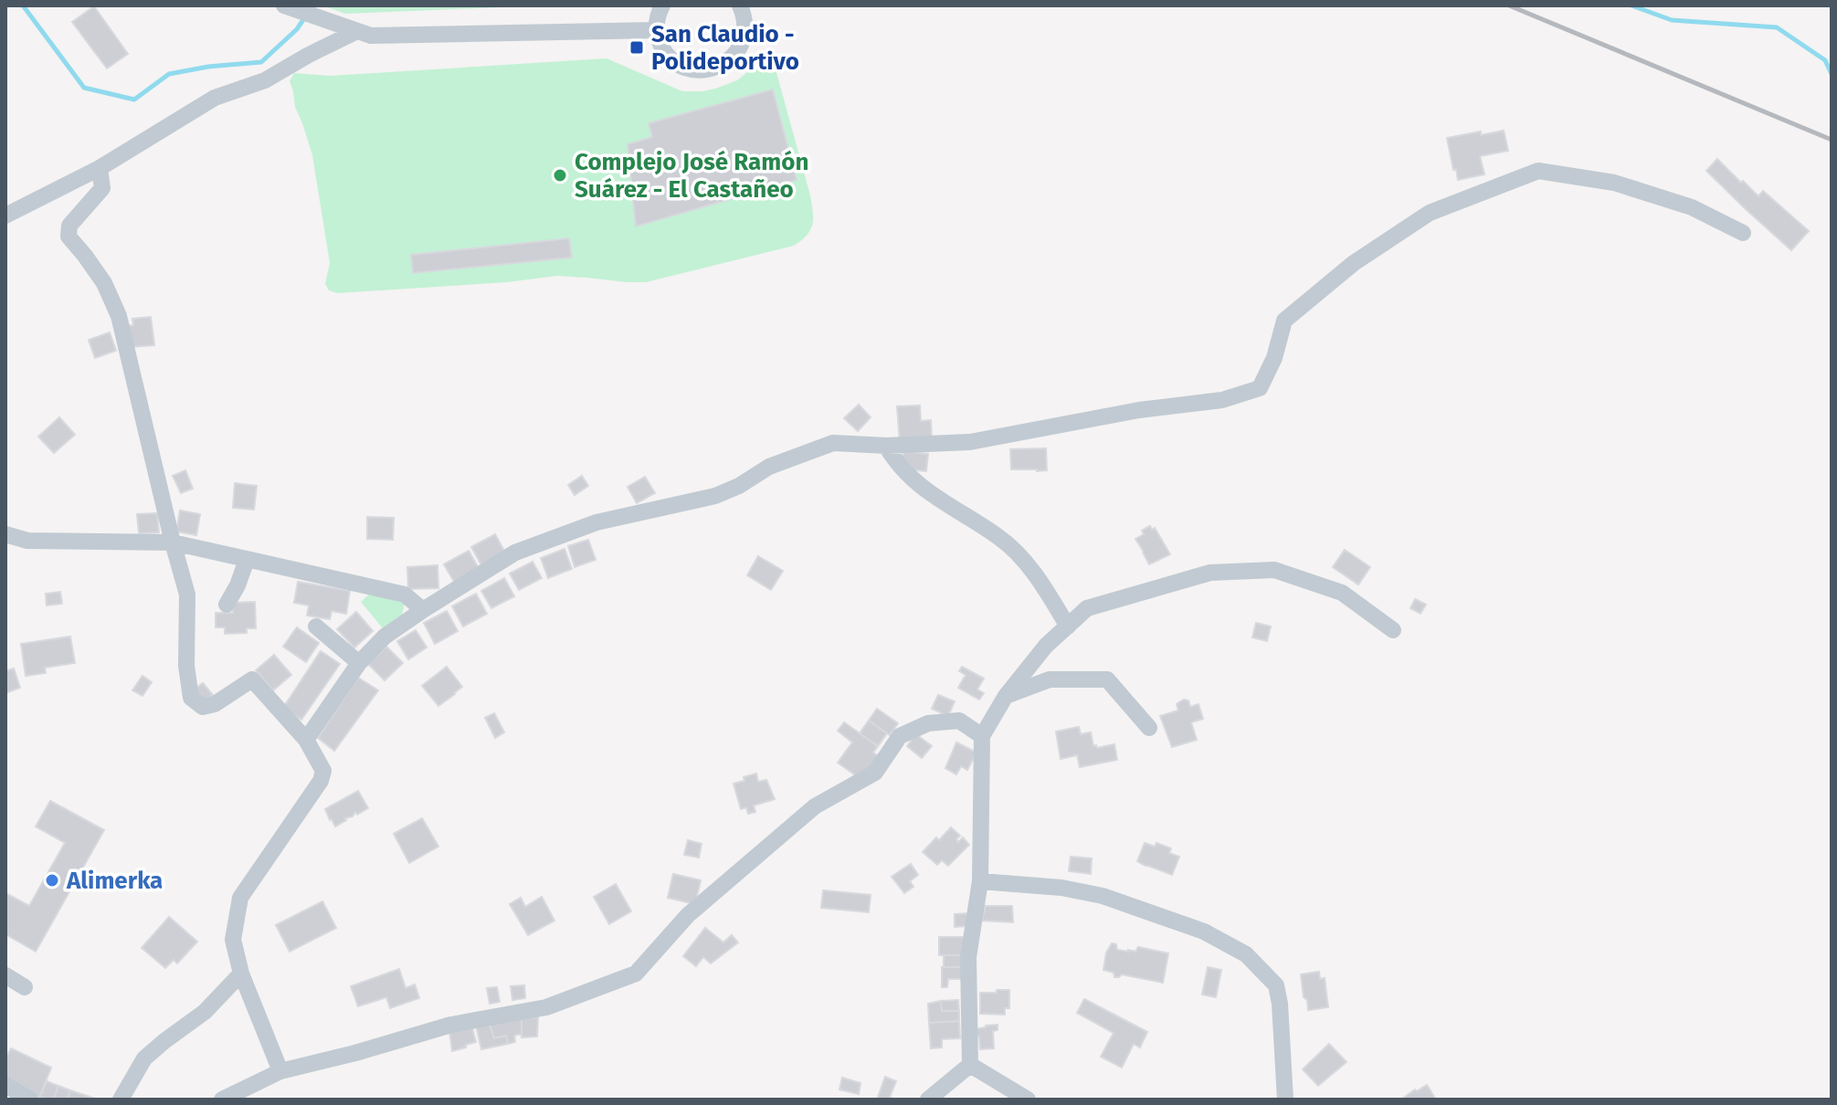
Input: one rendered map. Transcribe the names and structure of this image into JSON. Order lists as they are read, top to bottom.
{
  "places": {
    "transit": ["San Claudio - Polideportivo"],
    "other": ["Complejo José Ramón Suárez - El Castañeo", "Alimerka"]
  }
}
